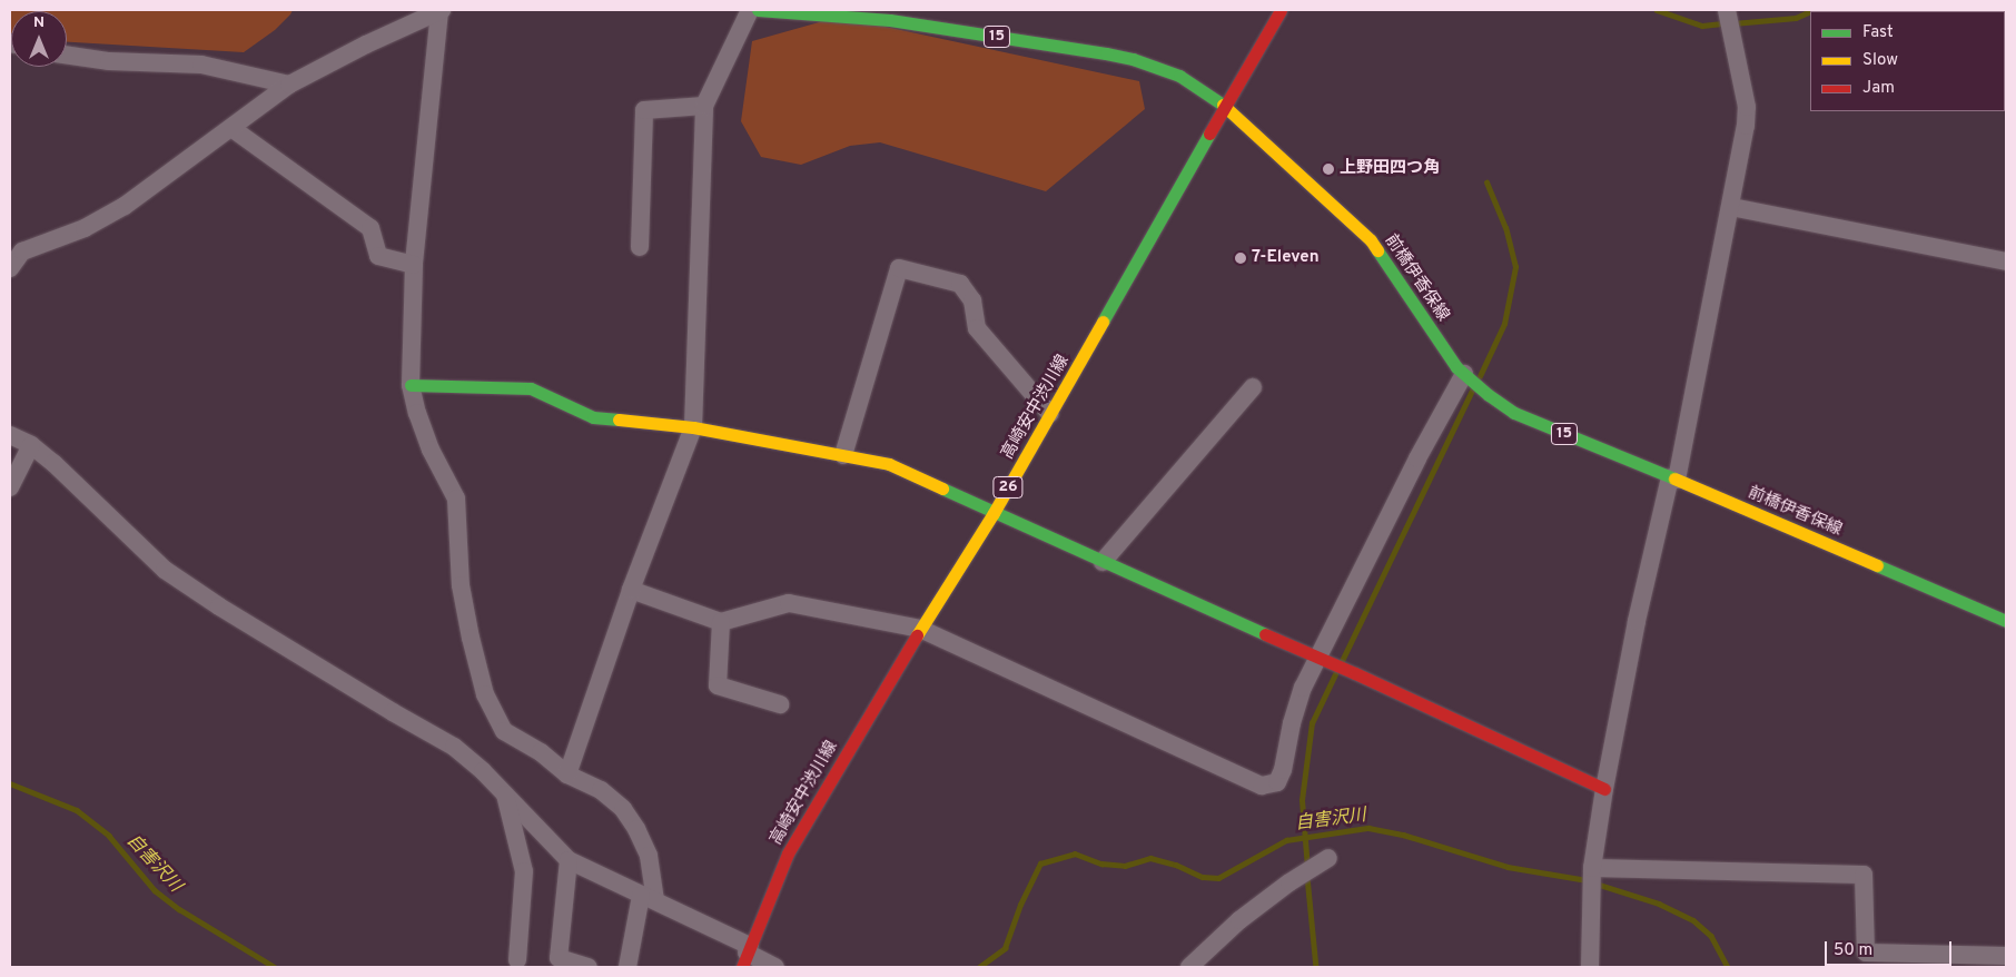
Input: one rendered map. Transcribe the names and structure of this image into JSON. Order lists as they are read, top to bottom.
{
  "streets": {
    "main road": [
      "15",
      "前橋伊香保線",
      "高崎安中渋川線",
      "26"
    ]
  },
  "crossings": [
    ["前橋伊香保線", "高崎安中渋川線"]
  ],
  "water": ["自害沢川"],
  "places": ["上野田四つ角", "7-Eleven"],
  "legend": ["Fast", "Slow", "Jam"],
  "scale_bar": "50 m",
  "north": "top"
}
